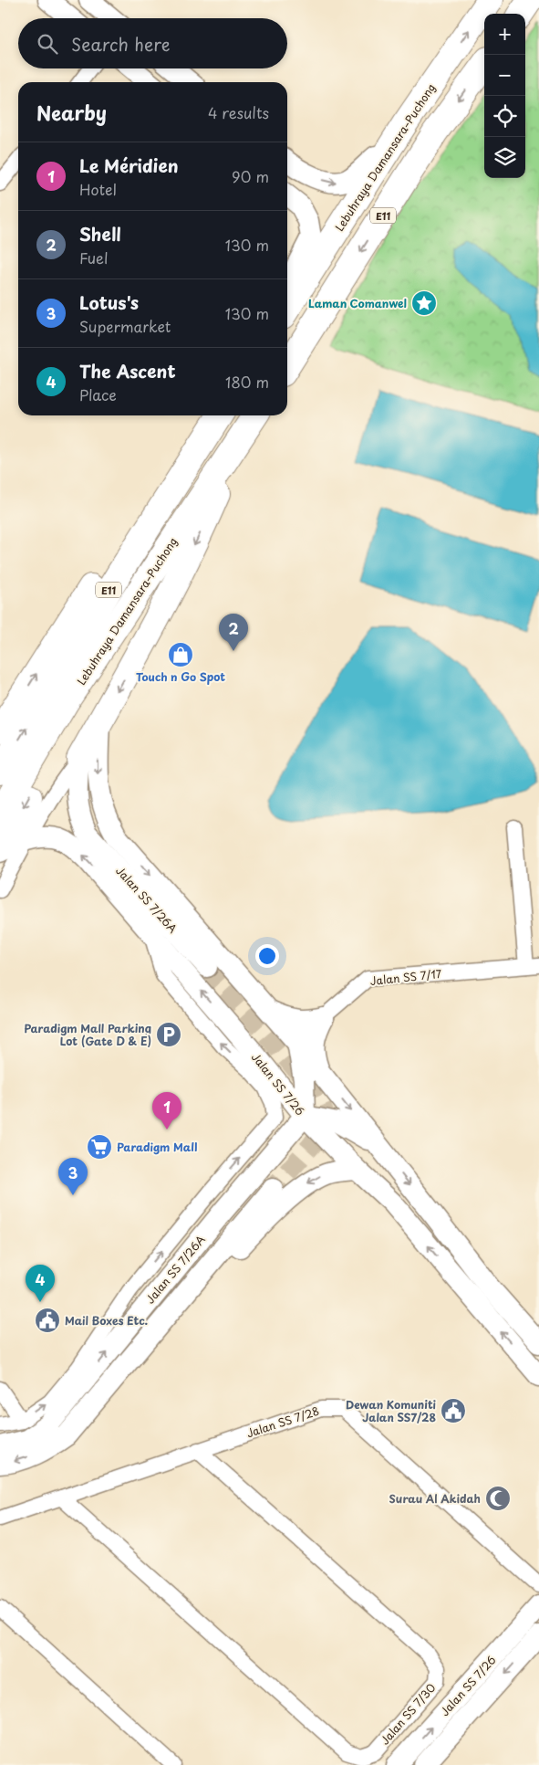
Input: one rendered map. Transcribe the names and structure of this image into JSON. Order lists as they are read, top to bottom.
{
  "streets": {
    "highway": ["Lebuhraya Damansara–Puchong", "E11"],
    "street": [
      "Jalan SS 7/26A",
      "Jalan SS 7/17",
      "Jalan SS 7/26",
      "Jalan SS 7/28",
      "Jalan SS 7/30"
    ]
  },
  "crossings": [
    ["Jalan SS 7/26A", "Jalan SS 7/26"],
    ["Jalan SS 7/28", "Jalan SS 7/30"]
  ],
  "places": {
    "place": ["Laman Comanwel"],
    "shop": ["Touch n Go Spot"],
    "parking": ["Paradigm Mall Parking Lot (Gate D & E)"],
    "supermarket": ["Paradigm Mall"],
    "public building": ["Mail Boxes Etc.", "Dewan Komuniti Jalan SS7/28"],
    "mosque": ["Surau Al Akidah"]
  },
  "page": {
    "map_buttons": ["+", "−"],
    "search": "Search here",
    "heading": ["Nearby", "4 results"],
    "list": [
      {
        "mark": "1",
        "name": "Le Méridien",
        "note": "Hotel",
        "value": "90 m"
      },
      {
        "mark": "2",
        "name": "Shell",
        "note": "Fuel",
        "value": "130 m"
      },
      {
        "mark": "3",
        "name": "Lotus's",
        "note": "Supermarket",
        "value": "130 m"
      },
      {
        "mark": "4",
        "name": "The Ascent",
        "note": "Place",
        "value": "180 m"
      }
    ],
    "pins": [
      "2",
      "1",
      "3",
      "4"
    ]
  }
}
